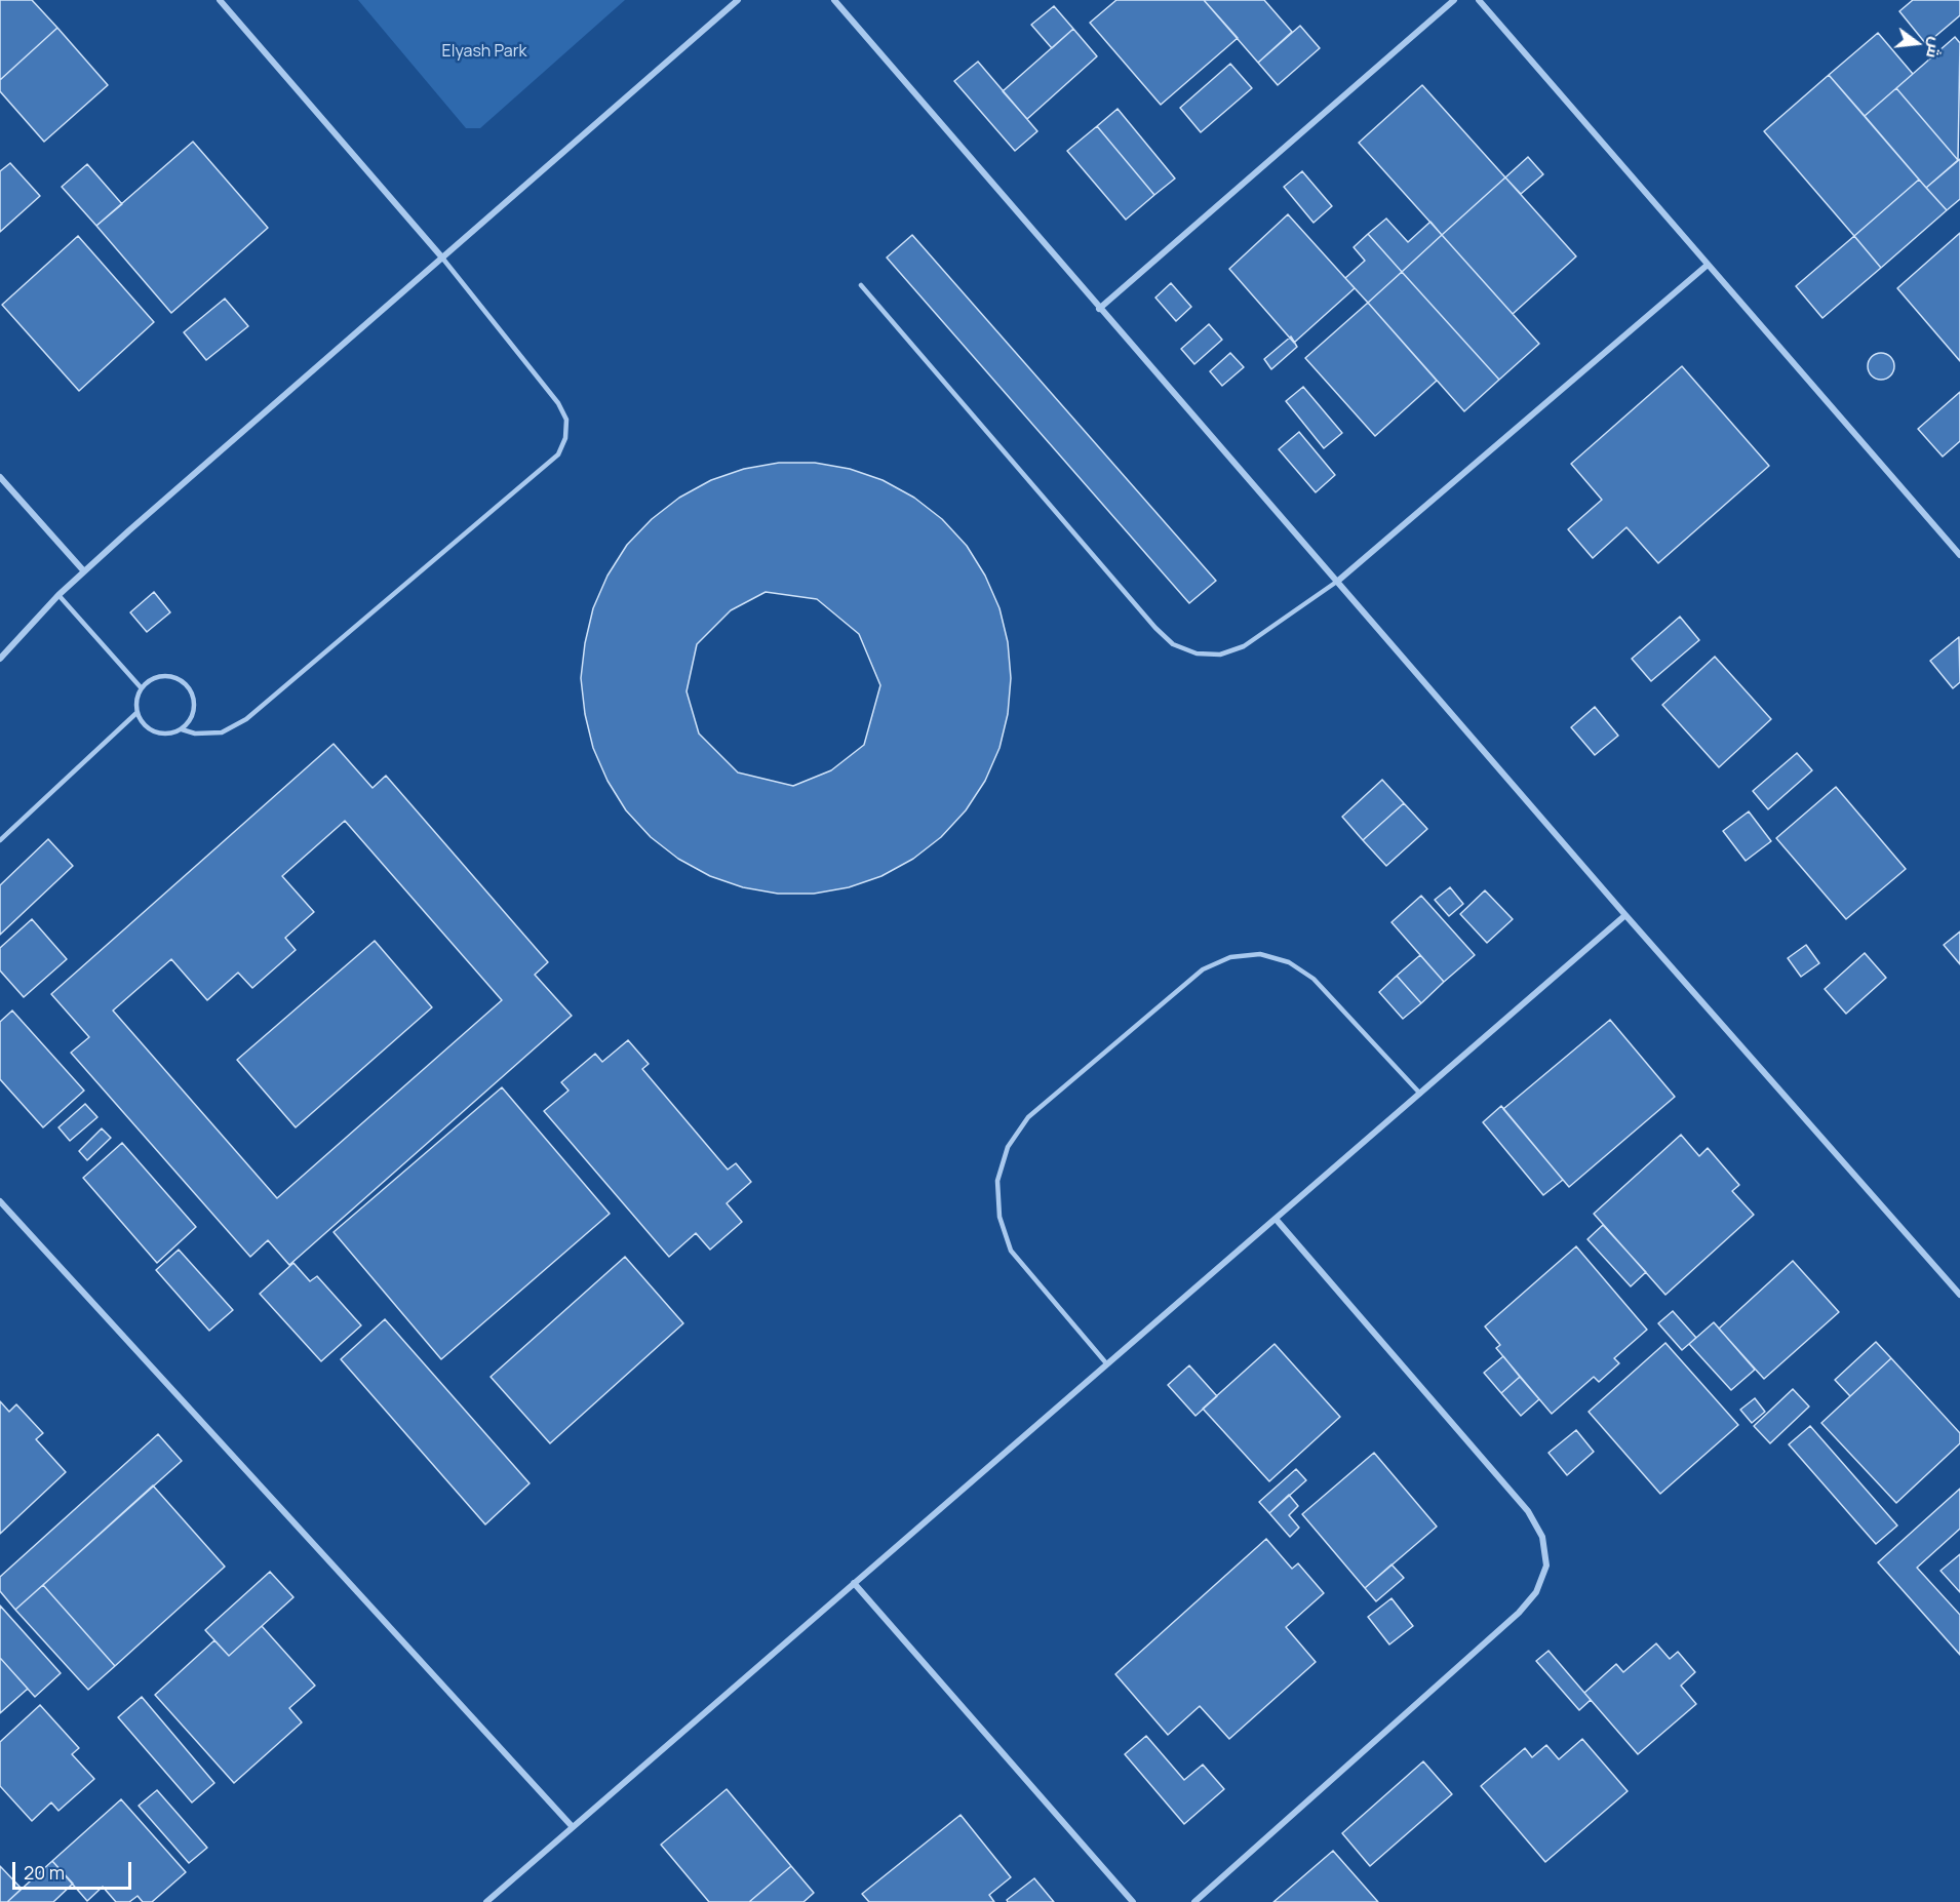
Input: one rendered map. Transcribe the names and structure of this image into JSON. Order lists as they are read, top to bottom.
{
  "parks": ["Elyash Park"],
  "scale_bar": "20 m",
  "north": "right"
}
